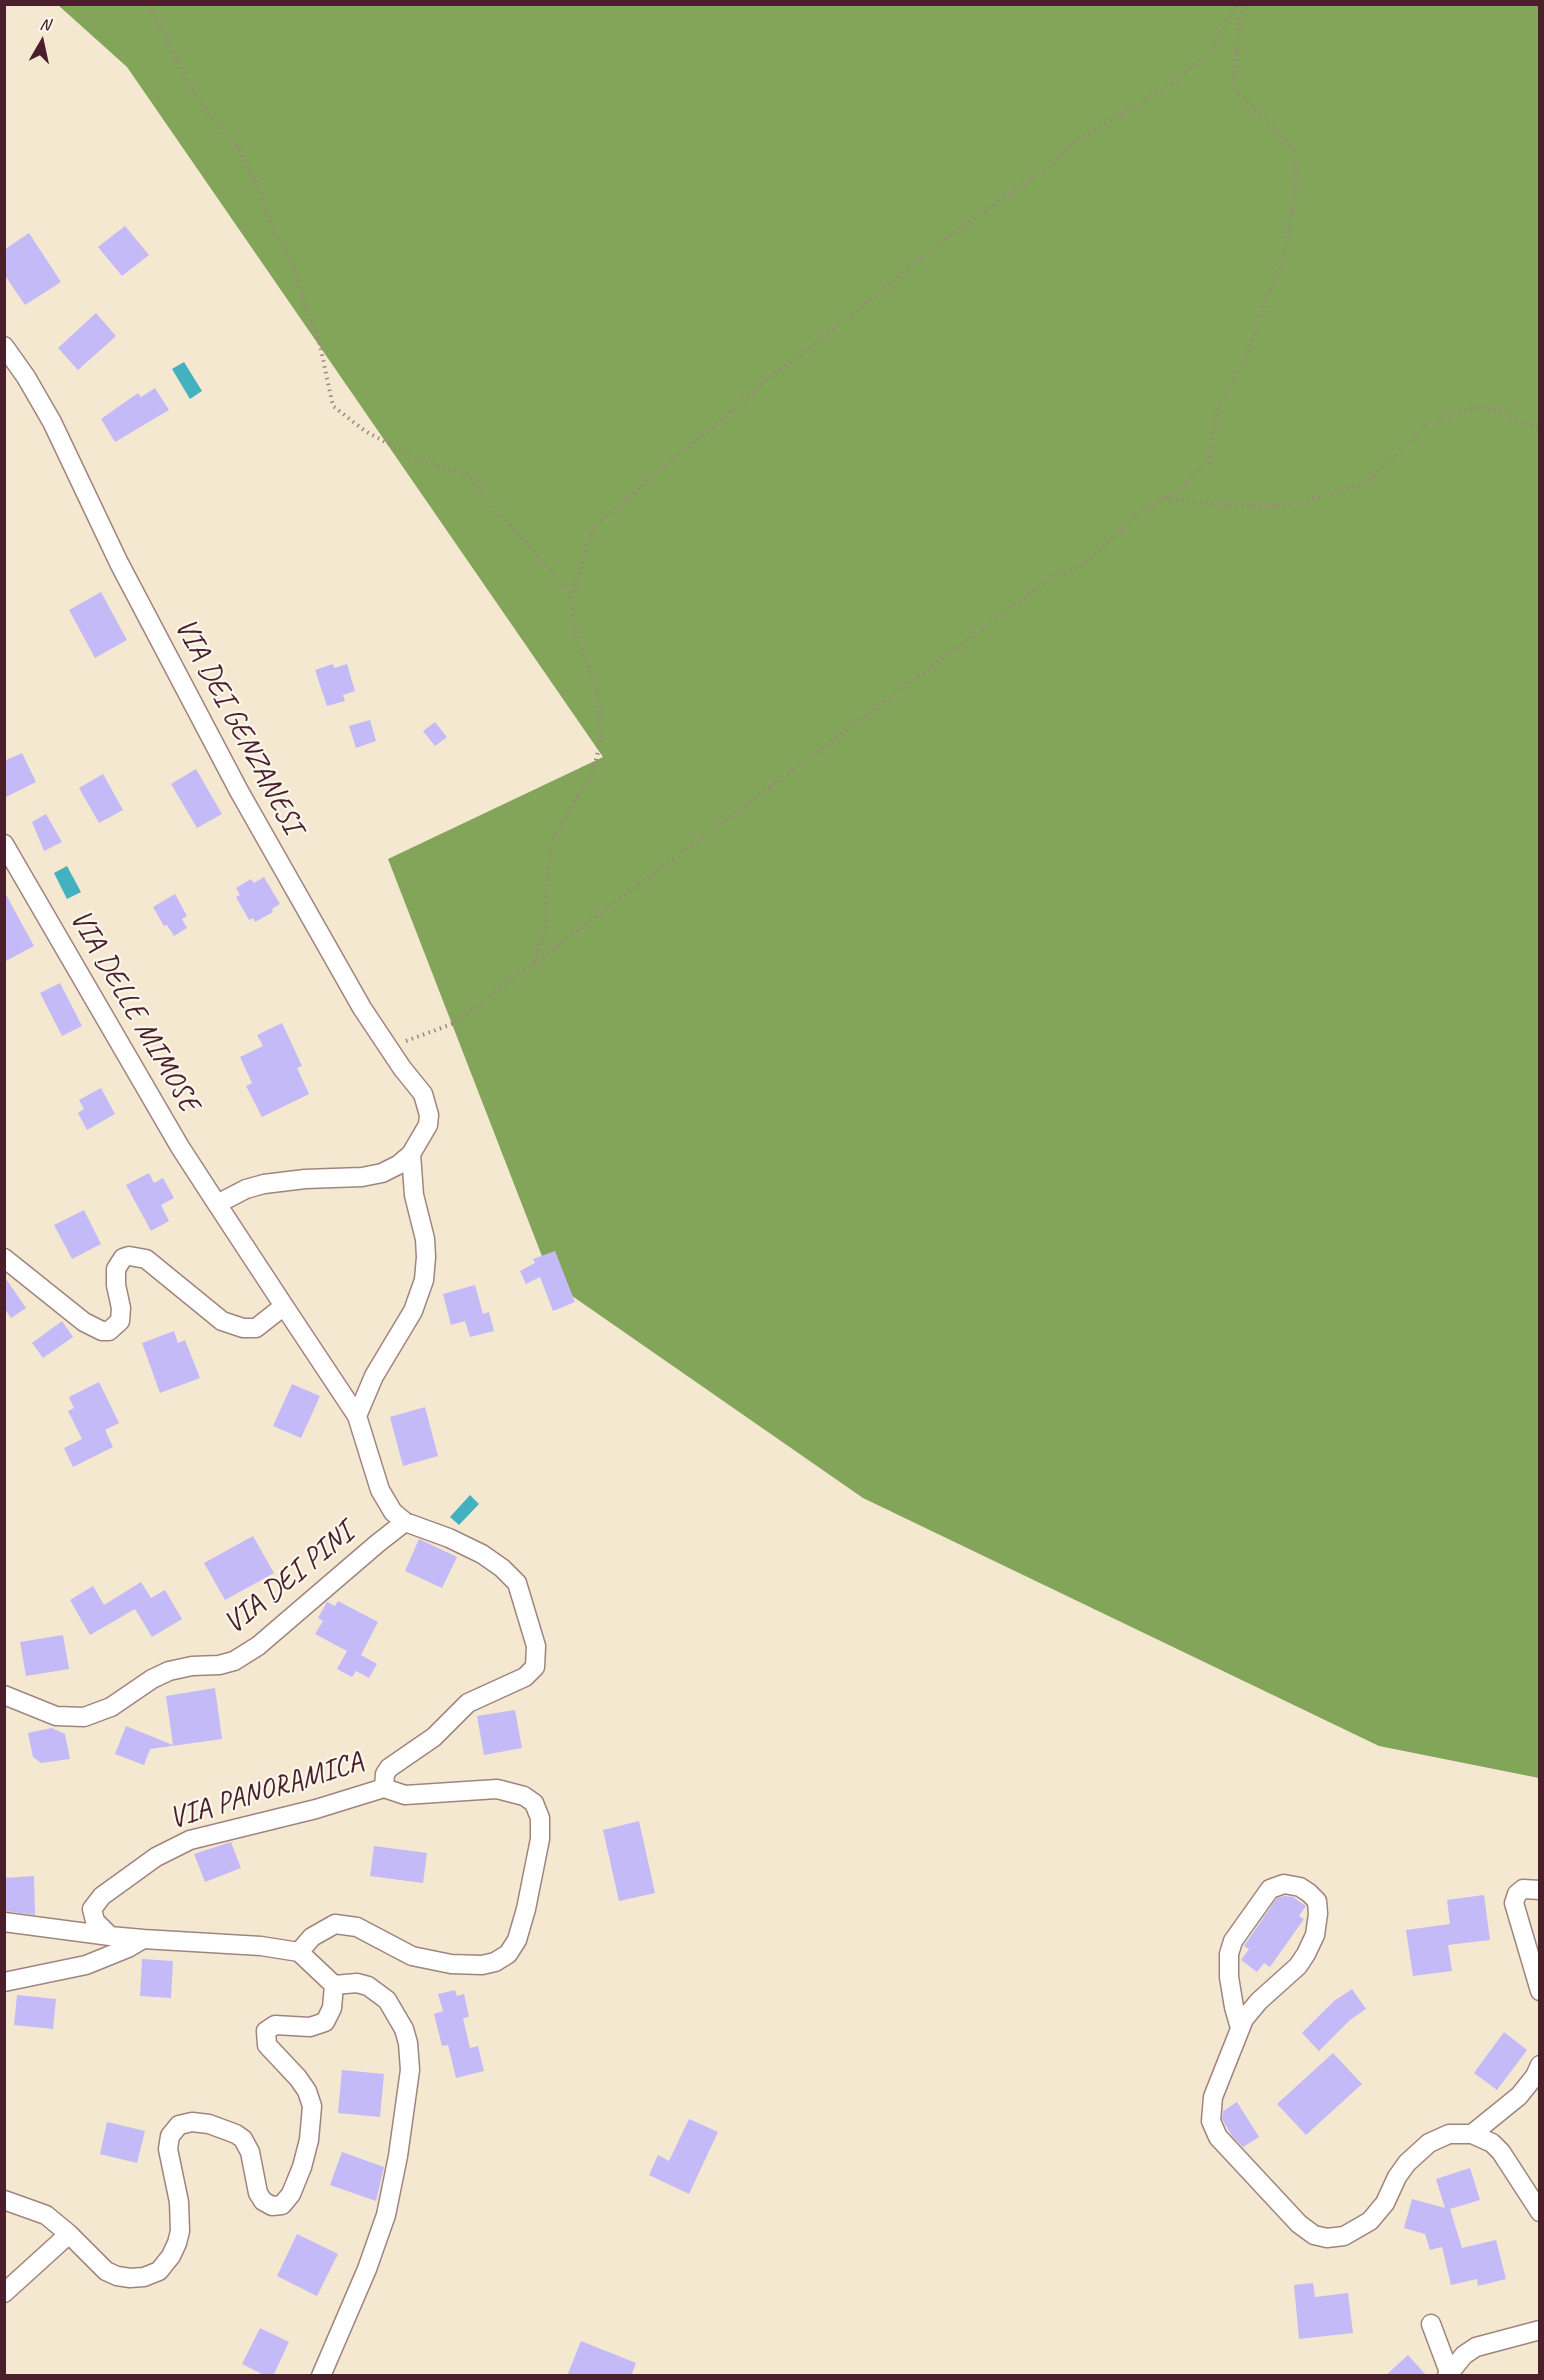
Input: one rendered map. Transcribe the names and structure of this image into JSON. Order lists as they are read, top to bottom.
{
  "streets": {
    "street": [
      "VIA DEI GENZANESI",
      "VIA DELLE MIMOSE",
      "VIA DEI PINI",
      "VIA PANORAMICA"
    ]
  },
  "crossings": [
    ["VIA DELLE MIMOSE", "VIA PANORAMICA"],
    ["VIA DEI PINI", "VIA PANORAMICA"]
  ],
  "north": "top"
}
